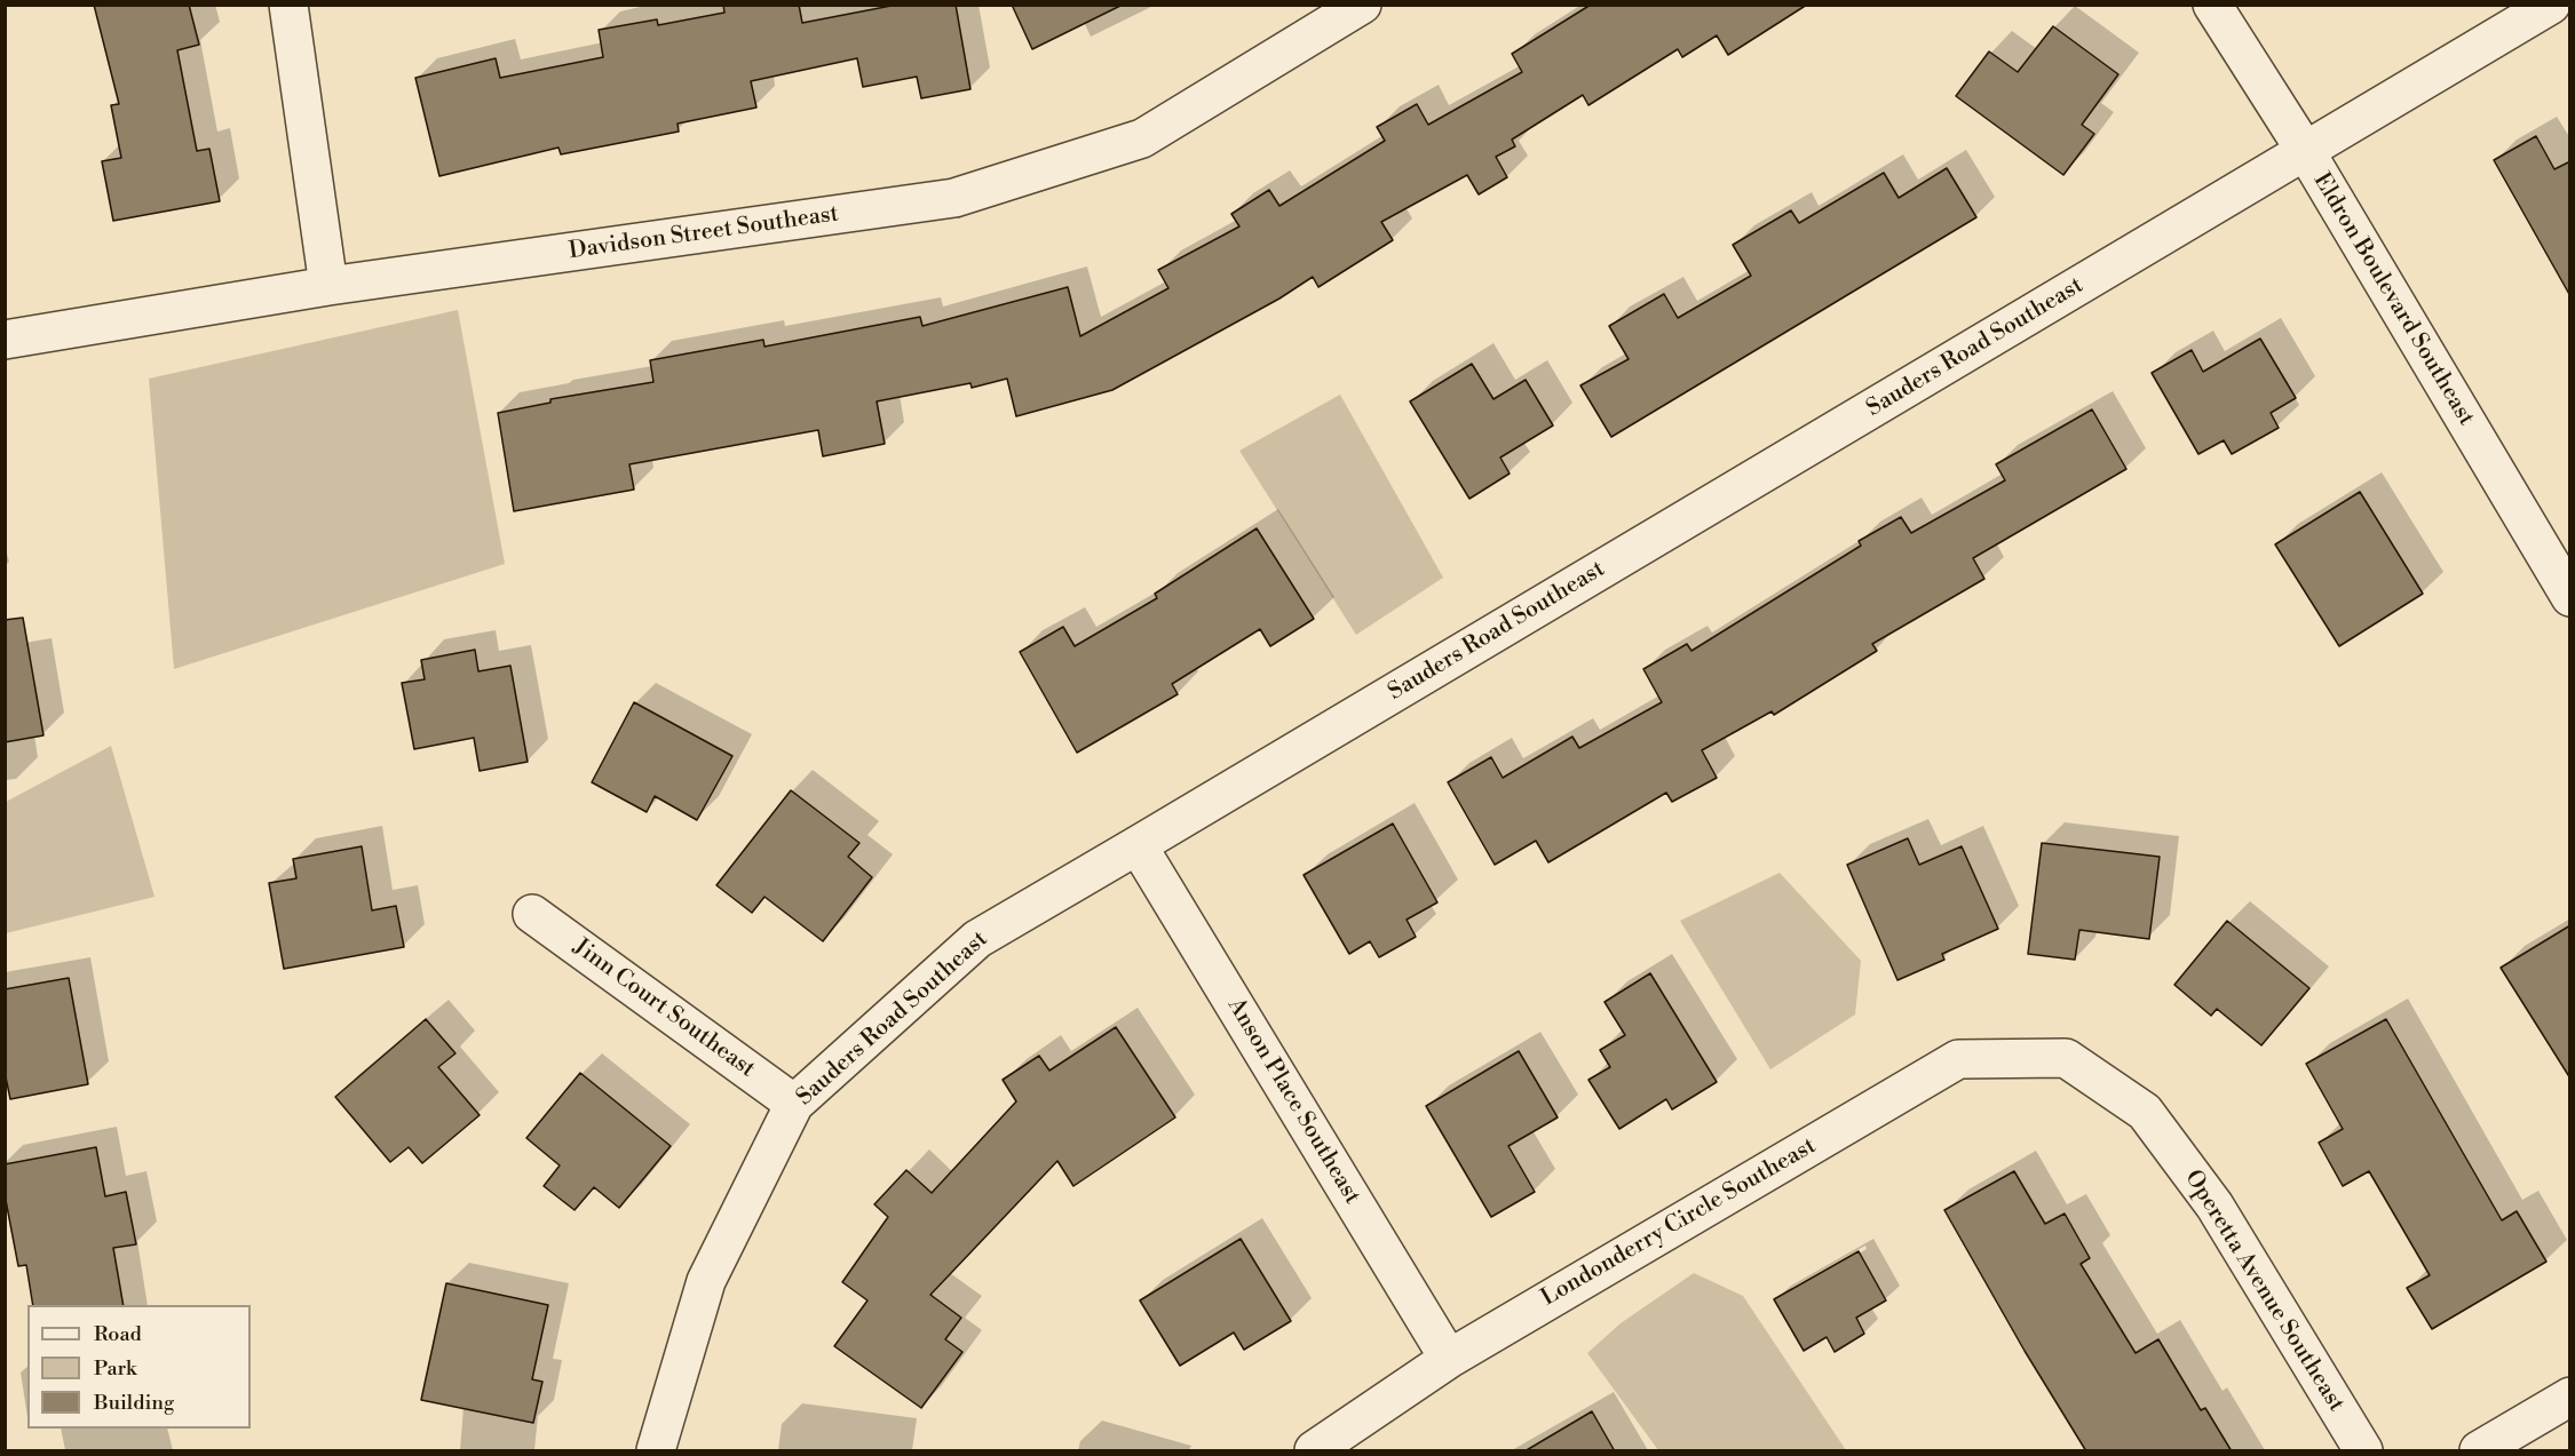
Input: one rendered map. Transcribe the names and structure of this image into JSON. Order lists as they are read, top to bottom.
{
  "streets": {
    "street": [
      "Davidson Street Southeast",
      "Eldron Boulevard Southeast",
      "Sauders Road Southeast",
      "Jinn Court Southeast",
      "Anson Place Southeast",
      "Londonderry Circle Southeast",
      "Operetta Avenue Southeast"
    ]
  },
  "crossings": [
    ["Eldron Boulevard Southeast", "Sauders Road Southeast"],
    ["Sauders Road Southeast", "Jinn Court Southeast"],
    ["Sauders Road Southeast", "Anson Place Southeast"],
    ["Anson Place Southeast", "Londonderry Circle Southeast"],
    ["Londonderry Circle Southeast", "Operetta Avenue Southeast"]
  ],
  "legend": ["Road", "Park", "Building"]
}
